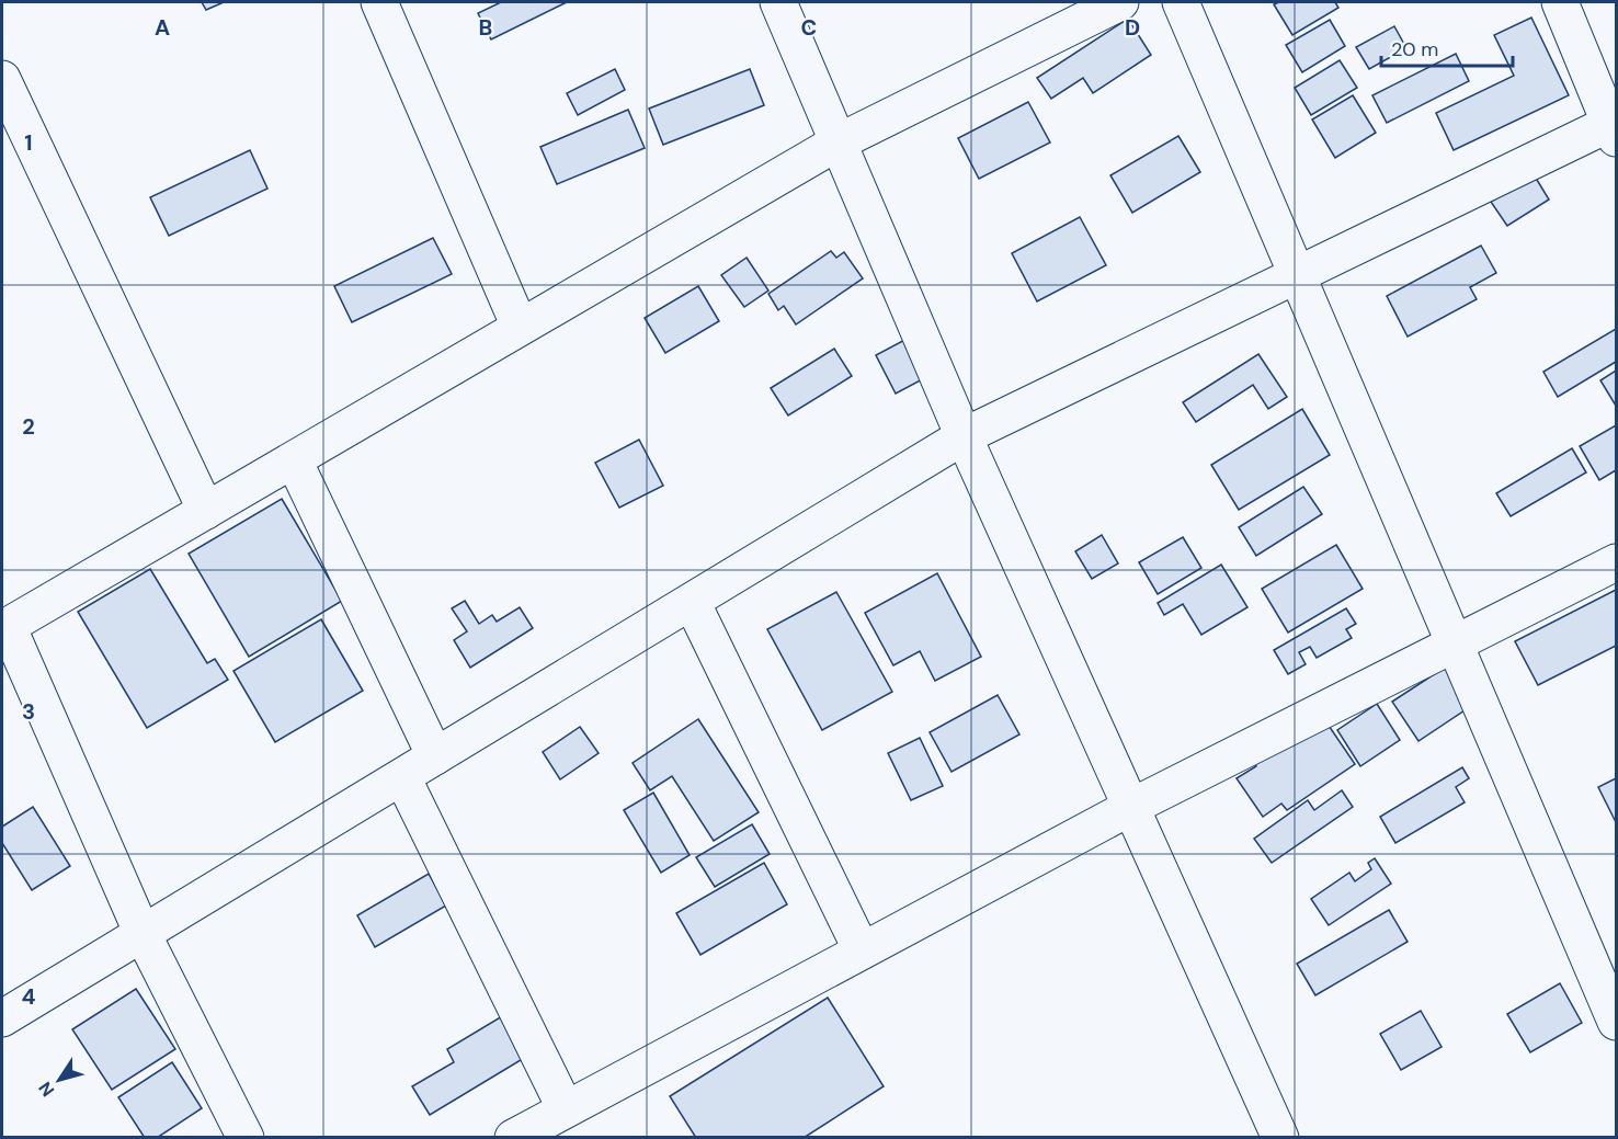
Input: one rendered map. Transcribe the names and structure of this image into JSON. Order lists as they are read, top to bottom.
{
  "scale_bar": "20 m",
  "north": "bottom left",
  "grid": {
    "columns": [
      "A",
      "B",
      "C",
      "D"
    ],
    "rows": [
      "1",
      "2",
      "3",
      "4"
    ]
  }
}
